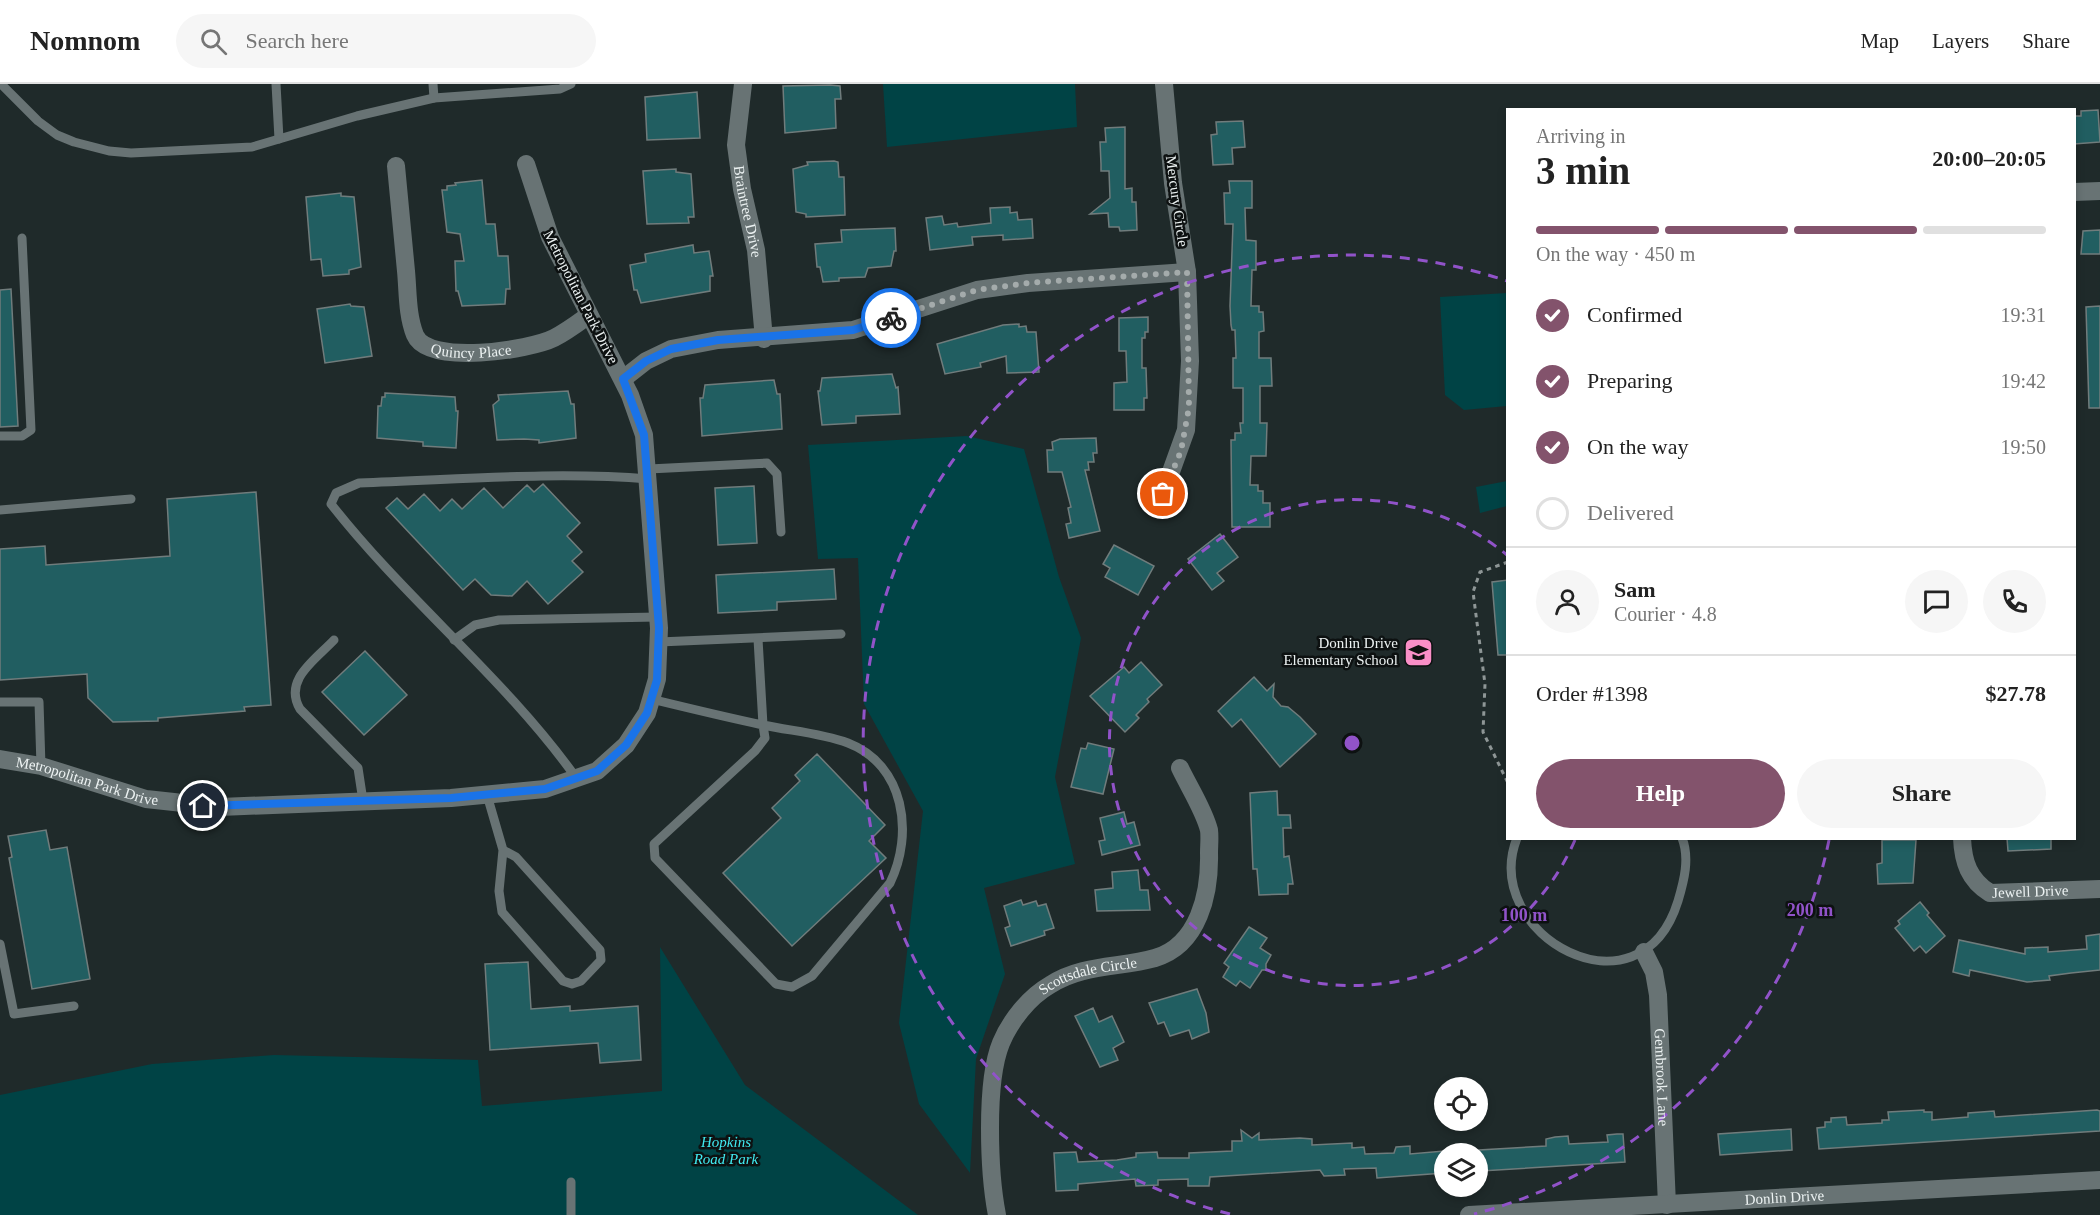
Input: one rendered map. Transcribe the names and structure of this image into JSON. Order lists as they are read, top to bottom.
{
  "streets": {
    "street": [
      "Mercury Circle",
      "Braintree Drive",
      "Metropolitan Park Drive",
      "Quincy Place",
      "Jewell Drive",
      "Scottsdale Circle",
      "Gembrook Lane",
      "Donlin Drive"
    ]
  },
  "crossings": [
    ["Metropolitan Park Drive", "Quincy Place"],
    ["Gembrook Lane", "Donlin Drive"]
  ],
  "parks": ["Hopkins Road Park"],
  "places": {
    "school or university": ["Donlin Drive Elementary School"]
  },
  "page": {
    "header": "Nomnom",
    "search": "Search here",
    "nav": ["Map", "Layers", "Share"],
    "heading": ["3 min", "Arriving in", "20:00–20:05"],
    "panel": [
      "Sam",
      "Courier · 4.8",
      "Order #1398",
      "$27.78"
    ],
    "bar": "On the way · 450 m",
    "list": [
      ["Confirmed", "19:31"],
      ["Preparing", "19:42"],
      ["On the way", "19:50"],
      "Delivered"
    ],
    "buttons": ["Help", "Share"]
  },
  "rings": ["200 m", "100 m"]
}
